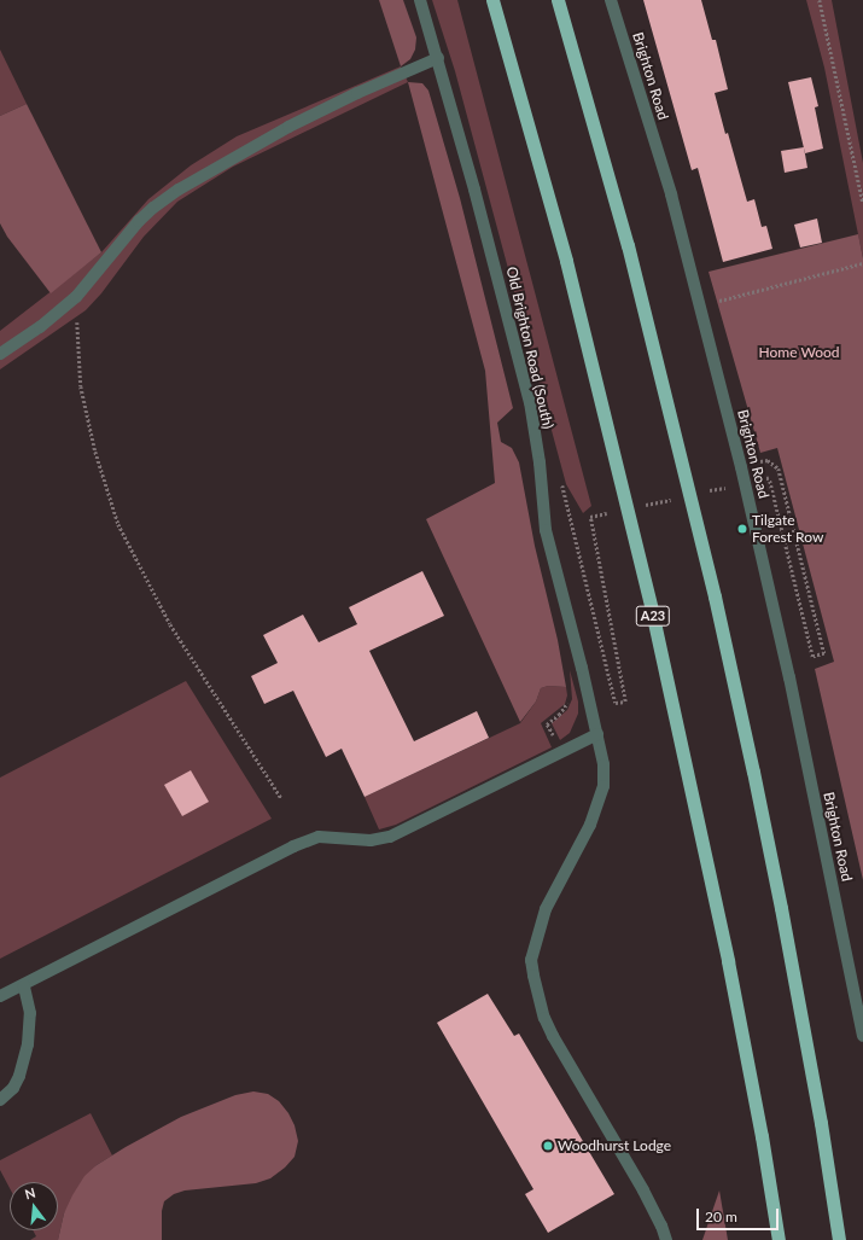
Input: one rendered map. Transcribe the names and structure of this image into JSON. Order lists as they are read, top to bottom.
{
  "streets": {
    "highway": ["A23"],
    "street": ["Brighton Road", "Old Brighton Road (South)"]
  },
  "parks": ["Home Wood"],
  "places": ["Tilgate Forest Row", "Woodhurst Lodge"],
  "scale_bar": "20 m",
  "north": "top"
}
